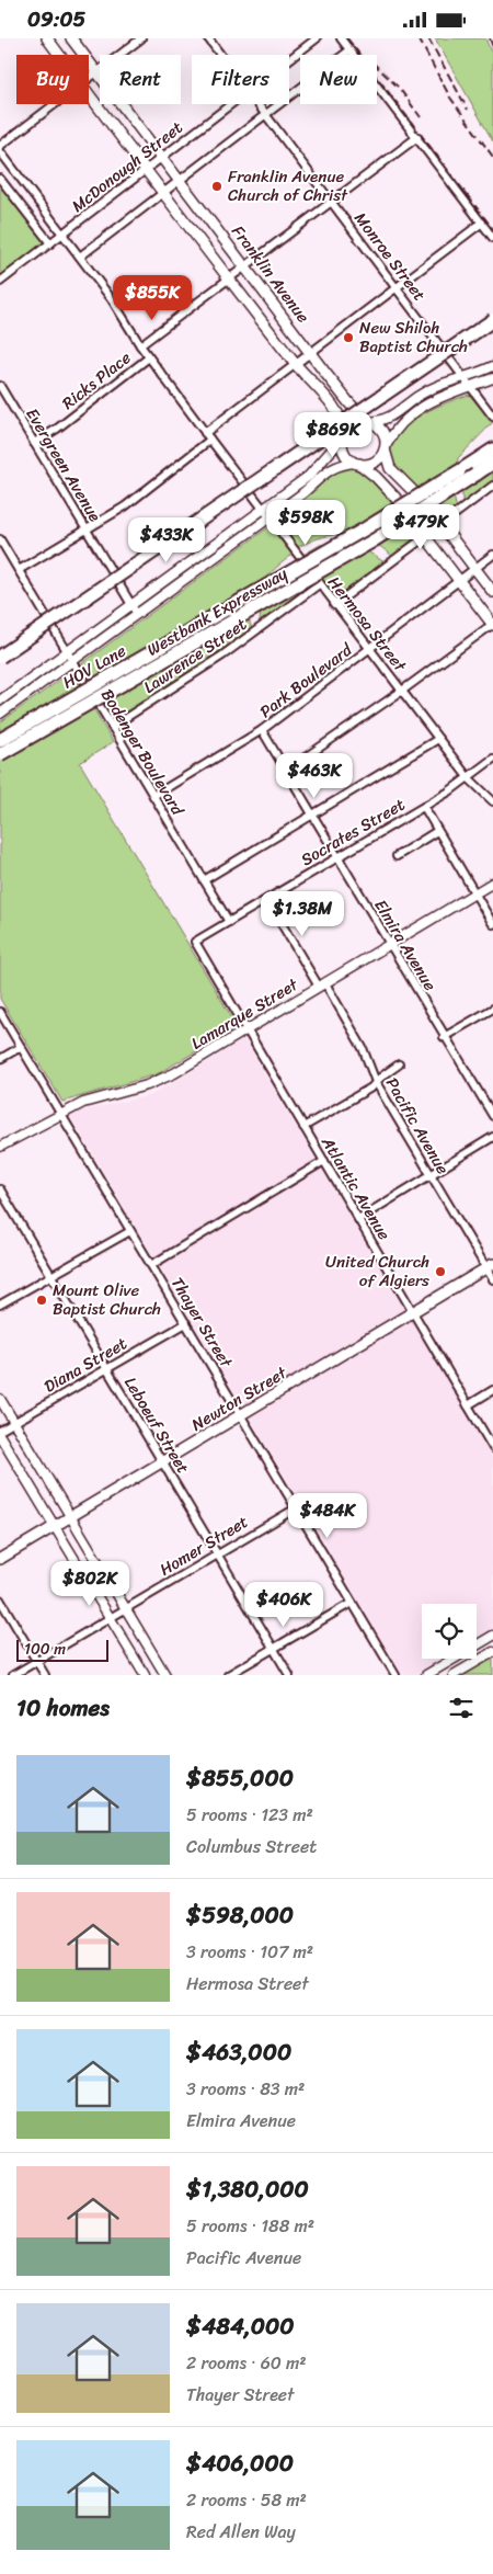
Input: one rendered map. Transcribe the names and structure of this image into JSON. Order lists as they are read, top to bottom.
{
  "streets": {
    "highway": ["Westbank Expressway", "HOV Lane"],
    "main road": ["Franklin Avenue", "Newton Street"],
    "street": [
      "McDonough Street",
      "Monroe Street",
      "Ricks Place",
      "Evergreen Avenue",
      "Hermosa Street",
      "Lawrence Street",
      "Park Boulevard",
      "Bodenger Boulevard",
      "Socrates Street",
      "Elmira Avenue",
      "Lamarque Street",
      "Pacific Avenue",
      "Atlantic Avenue",
      "Thayer Street",
      "Diana Street",
      "Leboeuf Street",
      "Homer Street"
    ]
  },
  "crossings": [
    ["McDonough Street", "Franklin Avenue"],
    ["McDonough Street", "Hermosa Street"],
    ["Ricks Place", "Evergreen Avenue"],
    ["Ricks Place", "Hermosa Street"],
    ["Hermosa Street", "Lawrence Street"],
    ["Hermosa Street", "Park Boulevard"],
    ["Hermosa Street", "Socrates Street"],
    ["Lawrence Street", "Bodenger Boulevard"],
    ["Park Boulevard", "Bodenger Boulevard"],
    ["Park Boulevard", "Elmira Avenue"],
    ["Bodenger Boulevard", "Socrates Street"],
    ["Socrates Street", "Elmira Avenue"],
    ["Socrates Street", "Pacific Avenue"],
    ["Socrates Street", "Atlantic Avenue"],
    ["Elmira Avenue", "Lamarque Street"],
    ["Lamarque Street", "Pacific Avenue"],
    ["Lamarque Street", "Atlantic Avenue"],
    ["Lamarque Street", "Thayer Street"],
    ["Pacific Avenue", "Newton Street"],
    ["Atlantic Avenue", "Newton Street"],
    ["Thayer Street", "Diana Street"],
    ["Thayer Street", "Newton Street"],
    ["Thayer Street", "Homer Street"],
    ["Diana Street", "Leboeuf Street"],
    ["Newton Street", "Leboeuf Street"],
    ["Leboeuf Street", "Homer Street"]
  ],
  "places": [
    "Franklin Avenue Church of Christ",
    "New Shiloh Baptist Church",
    "United Church of Algiers",
    "Mount Olive Baptist Church"
  ],
  "scale_bar": "100 m",
  "page": {
    "status": "09:05",
    "chip": [
      "Buy",
      "Rent",
      "Filters",
      "New"
    ],
    "price": [
      "$855K",
      "$869K",
      "$598K",
      "$479K",
      "$433K",
      "$463K",
      "$1.38M",
      "$484K",
      "$802K",
      "$406K"
    ],
    "scale": "100 m",
    "heading": "10 homes",
    "list": [
      {
        "name": "$855,000",
        "note": "5 rooms · 123 m² · Columbus Street"
      },
      {
        "name": "$598,000",
        "note": "3 rooms · 107 m² · Hermosa Street"
      },
      {
        "name": "$463,000",
        "note": "3 rooms · 83 m² · Elmira Avenue"
      },
      {
        "name": "$1,380,000",
        "note": "5 rooms · 188 m² · Pacific Avenue"
      },
      {
        "name": "$484,000",
        "note": "2 rooms · 60 m² · Thayer Street"
      },
      {
        "name": "$406,000",
        "note": "2 rooms · 58 m² · Red Allen Way"
      }
    ]
  }
}
